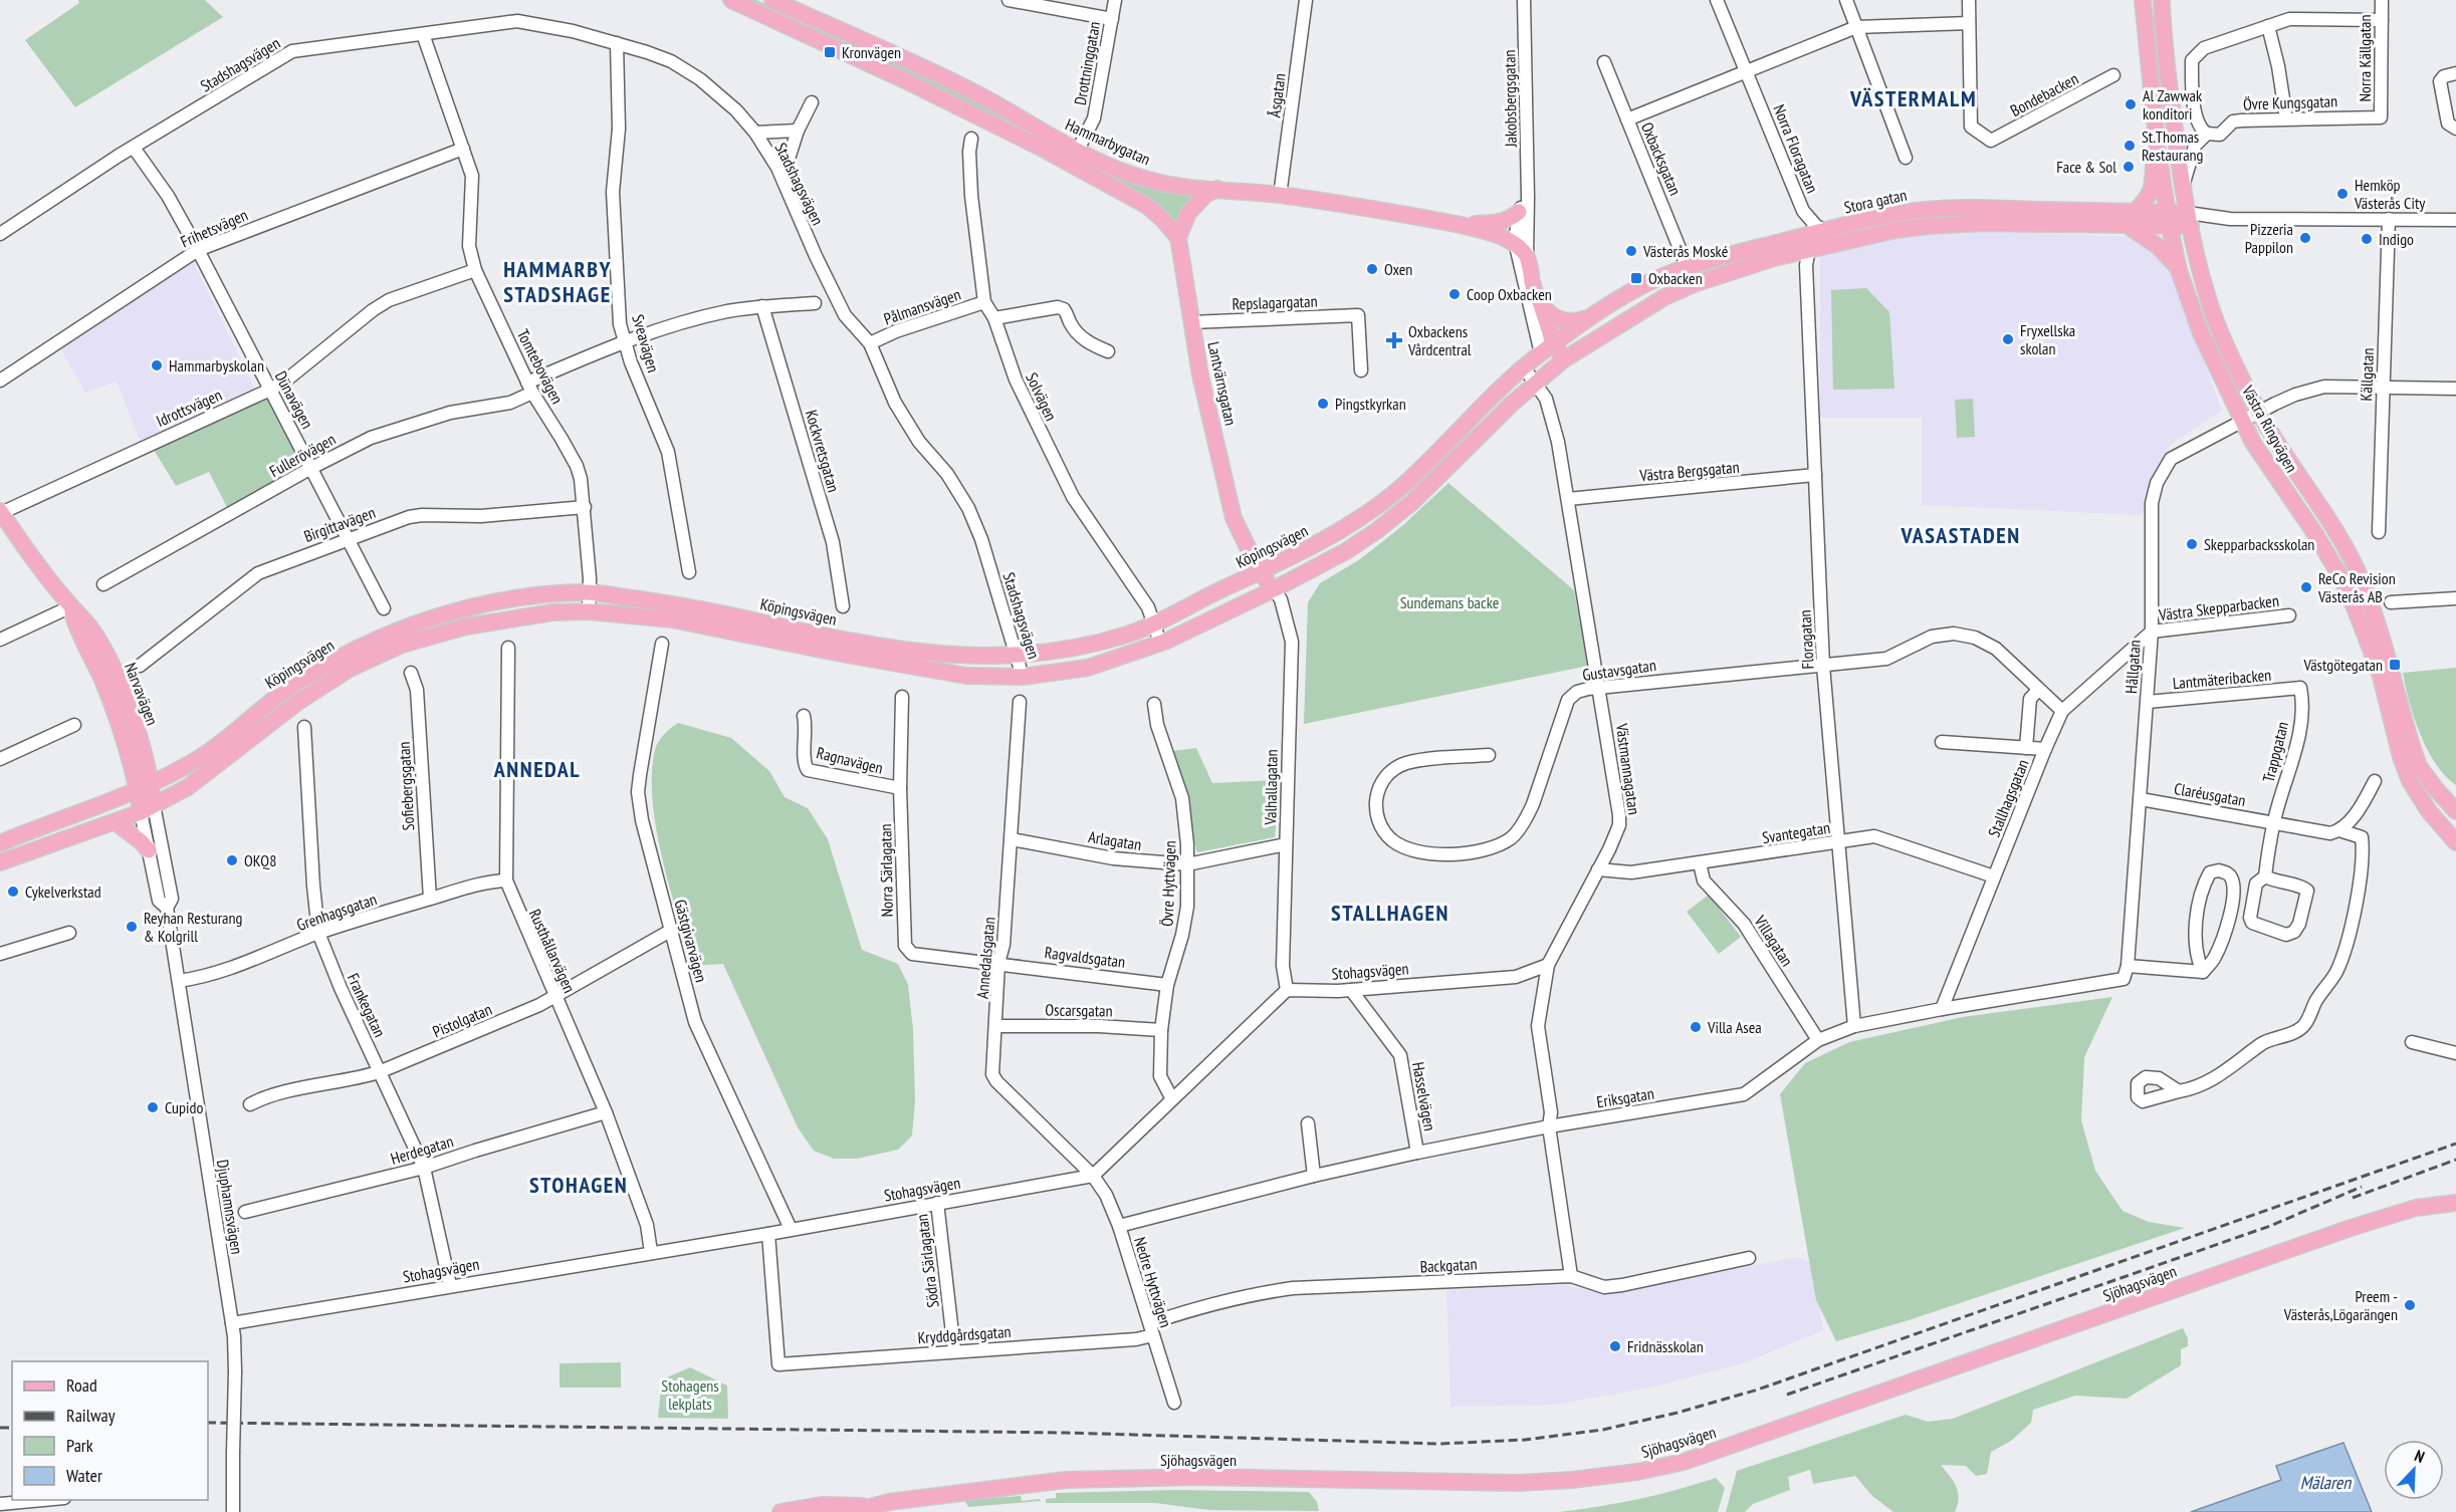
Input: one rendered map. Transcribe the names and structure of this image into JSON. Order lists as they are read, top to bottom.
{
  "streets": {
    "main road": [
      "Hammarbygatan",
      "Stora gatan",
      "Lantvärnsgatan",
      "Västra Ringvägen",
      "Köpingsvägen",
      "Narvavägen",
      "Sjöhagsvägen"
    ],
    "street": [
      "Norra Källgatan",
      "Drottninggatan",
      "Stadshagsvägen",
      "Bondebacken",
      "Åsgatan",
      "Jakobsbergsgatan",
      "Övre Kungsgatan",
      "Norra Floragatan",
      "Oxbacksgatan",
      "Frihetsvägen",
      "Repslagargatan",
      "Pålmansvägen",
      "Sveavägen",
      "Tomtebovägen",
      "Källgatan",
      "Solvägen",
      "Dünavägen",
      "Idrottsvägen",
      "Kockvretsgatan",
      "Fullerövägen",
      "Västra Bergsgatan",
      "Birgittavägen",
      "Västra Skepparbacken",
      "Floragatan",
      "Hållgatan",
      "Gustavsgatan",
      "Lantmäteribacken",
      "Trappgatan",
      "Ragnavägen",
      "Västmannagatan",
      "Sofiebergsgatan",
      "Valhallagatan",
      "Claréusgatan",
      "Stallhagsgatan",
      "Svantegatan",
      "Arlagatan",
      "Norra Särlagatan",
      "Övre Hyttvägen",
      "Grenhagsgatan",
      "Gästgivarvägen",
      "Villagatan",
      "Rusthållarvägen",
      "Ragvaldsgatan",
      "Annedalsgatan",
      "Stohagsvägen",
      "Frankegatan",
      "Oscarsgatan",
      "Pistolgatan",
      "Hasselvägen",
      "Eriksgatan",
      "Herdegatan",
      "Djuphamnsvägen",
      "Södra Särlagatan",
      "Backgatan",
      "Nedre Hyttvägen",
      "Kryddgårdsgatan"
    ]
  },
  "crossings": [
    ["Norra Källgatan", "Övre Kungsgatan"],
    ["Drottninggatan", "Hammarbygatan"],
    ["Stadshagsvägen", "Pålmansvägen"],
    ["Stadshagsvägen", "Sveavägen"],
    ["Stadshagsvägen", "Tomtebovägen"],
    ["Stadshagsvägen", "Dünavägen"],
    ["Stadshagsvägen", "Köpingsvägen"],
    ["Åsgatan", "Hammarbygatan"],
    ["Jakobsbergsgatan", "Hammarbygatan"],
    ["Jakobsbergsgatan", "Köpingsvägen"],
    ["Hammarbygatan", "Lantvärnsgatan"],
    ["Norra Floragatan", "Stora gatan"],
    ["Oxbacksgatan", "Stora gatan"],
    ["Stora gatan", "Källgatan"],
    ["Stora gatan", "Västra Ringvägen"],
    ["Stora gatan", "Köpingsvägen"],
    ["Stora gatan", "Floragatan"],
    ["Frihetsvägen", "Tomtebovägen"],
    ["Frihetsvägen", "Dünavägen"],
    ["Repslagargatan", "Lantvärnsgatan"],
    ["Pålmansvägen", "Solvägen"],
    ["Sveavägen", "Fullerövägen"],
    ["Tomtebovägen", "Idrottsvägen"],
    ["Tomtebovägen", "Fullerövägen"],
    ["Tomtebovägen", "Birgittavägen"],
    ["Tomtebovägen", "Köpingsvägen"],
    ["Lantvärnsgatan", "Köpingsvägen"],
    ["Lantvärnsgatan", "Valhallagatan"],
    ["Solvägen", "Köpingsvägen"],
    ["Dünavägen", "Idrottsvägen"],
    ["Dünavägen", "Fullerövägen"],
    ["Dünavägen", "Birgittavägen"],
    ["Idrottsvägen", "Narvavägen"],
    ["Västra Ringvägen", "Hållgatan"],
    ["Kockvretsgatan", "Fullerövägen"],
    ["Västra Bergsgatan", "Floragatan"],
    ["Västra Bergsgatan", "Västmannagatan"],
    ["Köpingsvägen", "Narvavägen"],
    ["Köpingsvägen", "Västmannagatan"],
    ["Köpingsvägen", "Valhallagatan"],
    ["Köpingsvägen", "Djuphamnsvägen"],
    ["Västra Skepparbacken", "Hållgatan"],
    ["Västra Skepparbacken", "Stallhagsgatan"],
    ["Floragatan", "Gustavsgatan"],
    ["Floragatan", "Svantegatan"],
    ["Floragatan", "Eriksgatan"],
    ["Hållgatan", "Lantmäteribacken"],
    ["Hållgatan", "Claréusgatan"],
    ["Hållgatan", "Stallhagsgatan"],
    ["Hållgatan", "Eriksgatan"],
    ["Gustavsgatan", "Västmannagatan"],
    ["Gustavsgatan", "Stallhagsgatan"],
    ["Lantmäteribacken", "Trappgatan"],
    ["Narvavägen", "Djuphamnsvägen"],
    ["Trappgatan", "Claréusgatan"],
    ["Ragnavägen", "Norra Särlagatan"],
    ["Västmannagatan", "Svantegatan"],
    ["Västmannagatan", "Stohagsvägen"],
    ["Västmannagatan", "Eriksgatan"],
    ["Västmannagatan", "Backgatan"],
    ["Sofiebergsgatan", "Grenhagsgatan"],
    ["Valhallagatan", "Arlagatan"],
    ["Valhallagatan", "Stohagsvägen"],
    ["Stallhagsgatan", "Svantegatan"],
    ["Stallhagsgatan", "Eriksgatan"],
    ["Svantegatan", "Villagatan"],
    ["Arlagatan", "Övre Hyttvägen"],
    ["Arlagatan", "Annedalsgatan"],
    ["Norra Särlagatan", "Ragvaldsgatan"],
    ["Norra Särlagatan", "Annedalsgatan"],
    ["Övre Hyttvägen", "Ragvaldsgatan"],
    ["Övre Hyttvägen", "Oscarsgatan"],
    ["Grenhagsgatan", "Rusthållarvägen"],
    ["Grenhagsgatan", "Frankegatan"],
    ["Grenhagsgatan", "Djuphamnsvägen"],
    ["Gästgivarvägen", "Stohagsvägen"],
    ["Gästgivarvägen", "Pistolgatan"],
    ["Villagatan", "Eriksgatan"],
    ["Rusthållarvägen", "Stohagsvägen"],
    ["Rusthållarvägen", "Pistolgatan"],
    ["Rusthållarvägen", "Herdegatan"],
    ["Ragvaldsgatan", "Annedalsgatan"],
    ["Annedalsgatan", "Stohagsvägen"],
    ["Annedalsgatan", "Oscarsgatan"],
    ["Annedalsgatan", "Nedre Hyttvägen"],
    ["Stohagsvägen", "Frankegatan"],
    ["Stohagsvägen", "Hasselvägen"],
    ["Stohagsvägen", "Djuphamnsvägen"],
    ["Stohagsvägen", "Södra Särlagatan"],
    ["Stohagsvägen", "Nedre Hyttvägen"],
    ["Stohagsvägen", "Kryddgårdsgatan"],
    ["Frankegatan", "Pistolgatan"],
    ["Frankegatan", "Herdegatan"],
    ["Hasselvägen", "Eriksgatan"],
    ["Eriksgatan", "Nedre Hyttvägen"],
    ["Södra Särlagatan", "Kryddgårdsgatan"],
    ["Backgatan", "Nedre Hyttvägen"],
    ["Backgatan", "Kryddgårdsgatan"],
    ["Nedre Hyttvägen", "Kryddgårdsgatan"]
  ],
  "districts": [
    "VÄSTERMALM",
    "HAMMARBY STADSHAGE",
    "VASASTADEN",
    "ANNEDAL",
    "STALLHAGEN",
    "STOHAGEN"
  ],
  "water": ["Mälaren"],
  "parks": ["Sundemans backe", "Stohagens lekplats"],
  "places": {
    "transit": ["Kronvägen", "Oxbacken", "Västgötegatan"],
    "other": [
      "Al Zawwak konditori",
      "St.Thomas Restaurang",
      "Face & Sol",
      "Hemköp Västerås City",
      "Pizzeria Pappilon",
      "Indigo",
      "Västerås Moské",
      "Oxen",
      "Coop Oxbacken",
      "Fryxellska skolan",
      "Hammarbyskolan",
      "Pingstkyrkan",
      "Skepparbacksskolan",
      "ReCo Revision Västerås AB",
      "OKQ8",
      "Cykelverkstad",
      "Reyhan Resturang & Kolgrill",
      "Villa Asea",
      "Cupido",
      "Preem - Västerås,Lögarängen",
      "Fridnässkolan"
    ],
    "health": ["Oxbackens Vårdcentral"]
  },
  "legend": [
    "Road",
    "Railway",
    "Park",
    "Water"
  ],
  "north": "top right"
}
